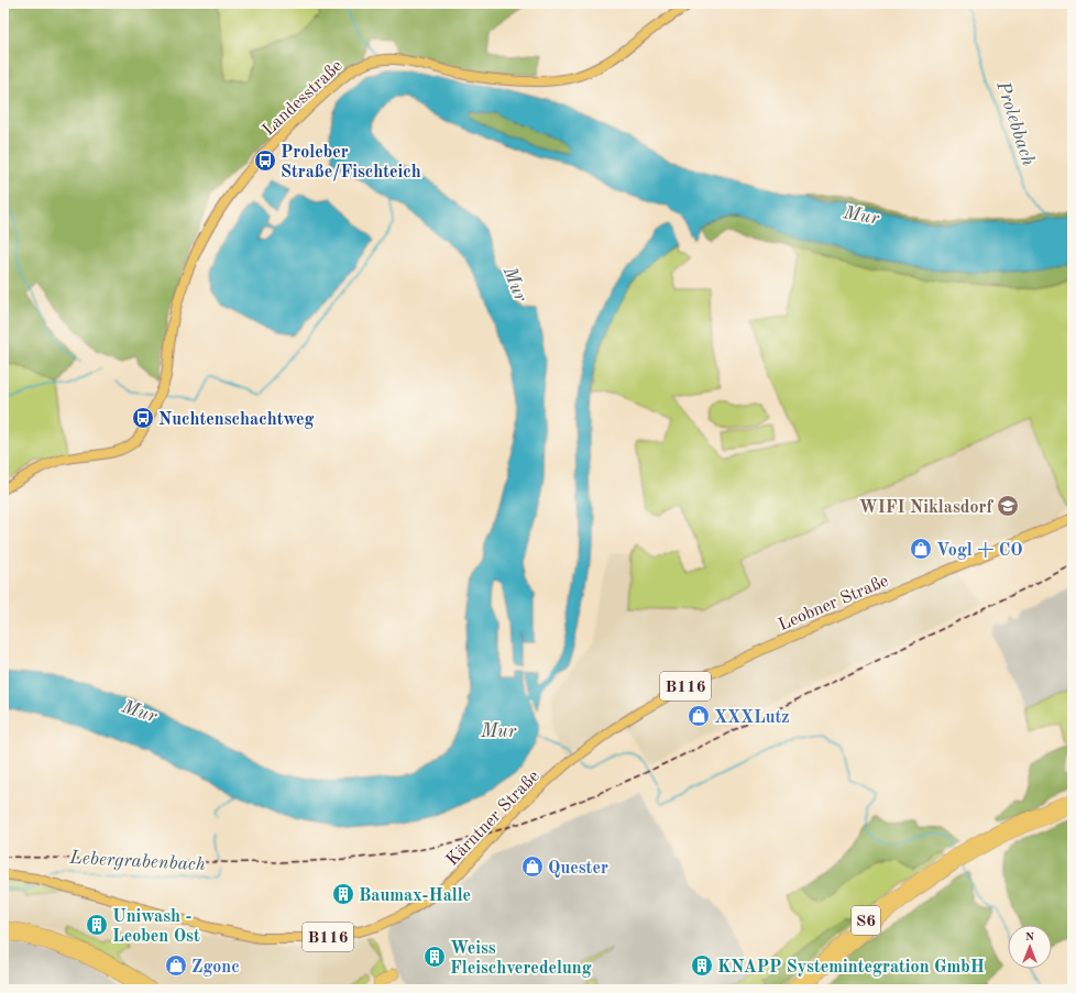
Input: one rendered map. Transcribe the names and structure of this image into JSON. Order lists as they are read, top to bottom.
{
  "streets": {
    "highway": ["S6"],
    "main road": [
      "Landesstraße",
      "Leobner Straße",
      "B116",
      "Kärntner Straße"
    ]
  },
  "crossings": [
    ["Leobner Straße", "Kärntner Straße"]
  ],
  "water": ["Prolebbach", "Mur", "Lebergrabenbach"],
  "places": {
    "bus stop": ["Proleber Straße/Fischteich", "Nuchtenschachtweg"],
    "school or university": ["WIFI Niklasdorf"],
    "shop": [
      "Vogl + CO",
      "XXXLutz",
      "Quester",
      "Zgonc"
    ],
    "building": [
      "Baumax-Halle",
      "Uniwash - Leoben Ost",
      "Weiss Fleischveredelung",
      "KNAPP Systemintegration GmbH"
    ]
  },
  "north": "top"
}
